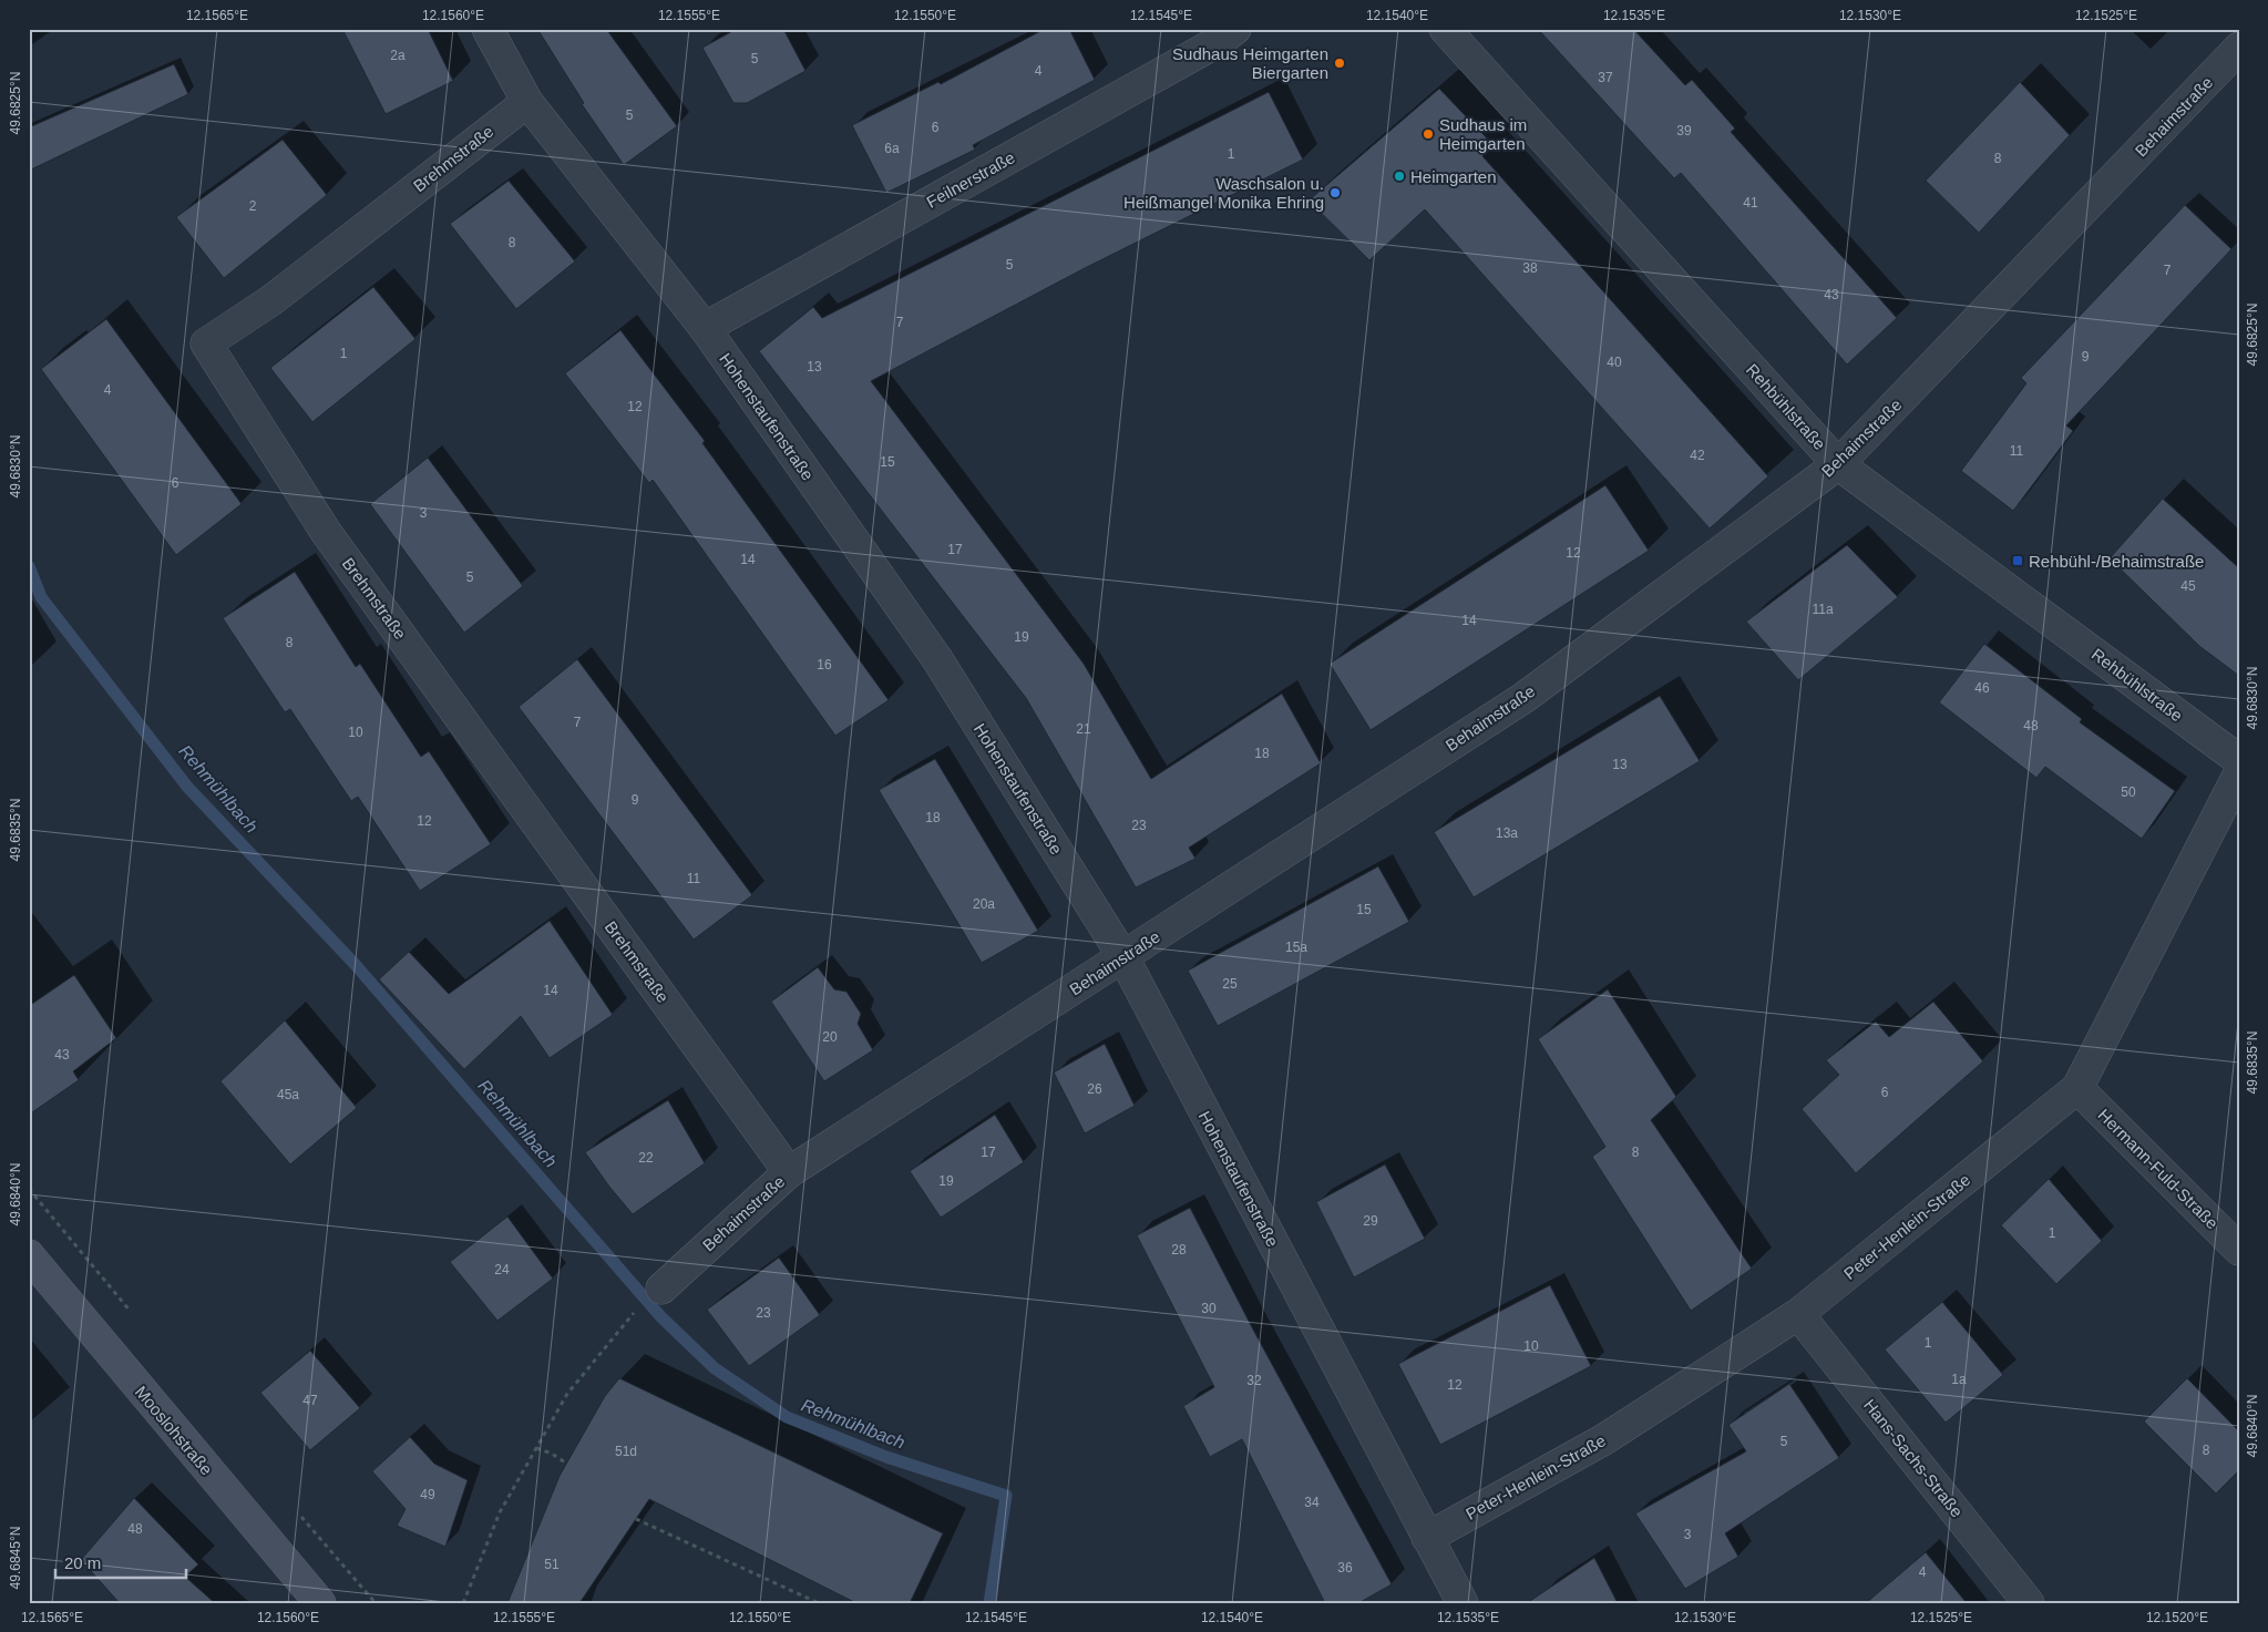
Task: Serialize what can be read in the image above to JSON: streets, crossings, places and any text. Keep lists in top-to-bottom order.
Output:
{
  "streets": {
    "street": [
      "Behaimstraße",
      "Brehmstraße",
      "Feilnerstraße",
      "Rehbühlstraße",
      "Hohenstaufenstraße",
      "Hermann-Fuld-Straße",
      "Peter-Henlein-Straße",
      "Mooslohstraße",
      "Hans-Sachs-Straße"
    ]
  },
  "crossings": [
    ["Behaimstraße", "Brehmstraße"],
    ["Behaimstraße", "Rehbühlstraße"],
    ["Behaimstraße", "Hohenstaufenstraße"],
    ["Brehmstraße", "Hohenstaufenstraße"],
    ["Feilnerstraße", "Hohenstaufenstraße"],
    ["Hohenstaufenstraße", "Peter-Henlein-Straße"],
    ["Hermann-Fuld-Straße", "Peter-Henlein-Straße"],
    ["Peter-Henlein-Straße", "Hans-Sachs-Straße"]
  ],
  "water": ["Rehmühlbach"],
  "places": {
    "other": [
      "Sudhaus Heimgarten Biergarten",
      "Sudhaus im Heimgarten",
      "Heimgarten",
      "Waschsalon u. Heißmangel Monika Ehring"
    ],
    "transit": ["Rehbühl-/Behaimstraße"]
  },
  "house_numbers": [
    "2a",
    "5",
    "4",
    "37",
    "5",
    "6",
    "39",
    "6a",
    "1",
    "8",
    "41",
    "2",
    "8",
    "5",
    "38",
    "7",
    "43",
    "7",
    "1",
    "9",
    "40",
    "13",
    "4",
    "12",
    "11",
    "42",
    "15",
    "6",
    "3",
    "17",
    "12",
    "14",
    "5",
    "45",
    "11a",
    "14",
    "19",
    "8",
    "16",
    "46",
    "7",
    "48",
    "21",
    "10",
    "18",
    "13",
    "50",
    "9",
    "18",
    "12",
    "23",
    "13a",
    "11",
    "20a",
    "15",
    "15a",
    "25",
    "14",
    "20",
    "43",
    "26",
    "6",
    "45a",
    "17",
    "8",
    "22",
    "19",
    "29",
    "1",
    "28",
    "24",
    "30",
    "23",
    "1",
    "10",
    "1a",
    "32",
    "12",
    "47",
    "5",
    "8",
    "51d",
    "49",
    "34",
    "48",
    "3",
    "51",
    "36",
    "4"
  ],
  "scale_bar": "20 m",
  "coordinates": [
    "12.1565°E",
    "12.1560°E",
    "12.1555°E",
    "12.1550°E",
    "12.1545°E",
    "12.1540°E",
    "12.1535°E",
    "12.1530°E",
    "12.1525°E",
    "49.6825°N",
    "49.6830°N",
    "49.6835°N",
    "49.6840°N",
    "49.6845°N",
    "12.1520°E"
  ]
}
